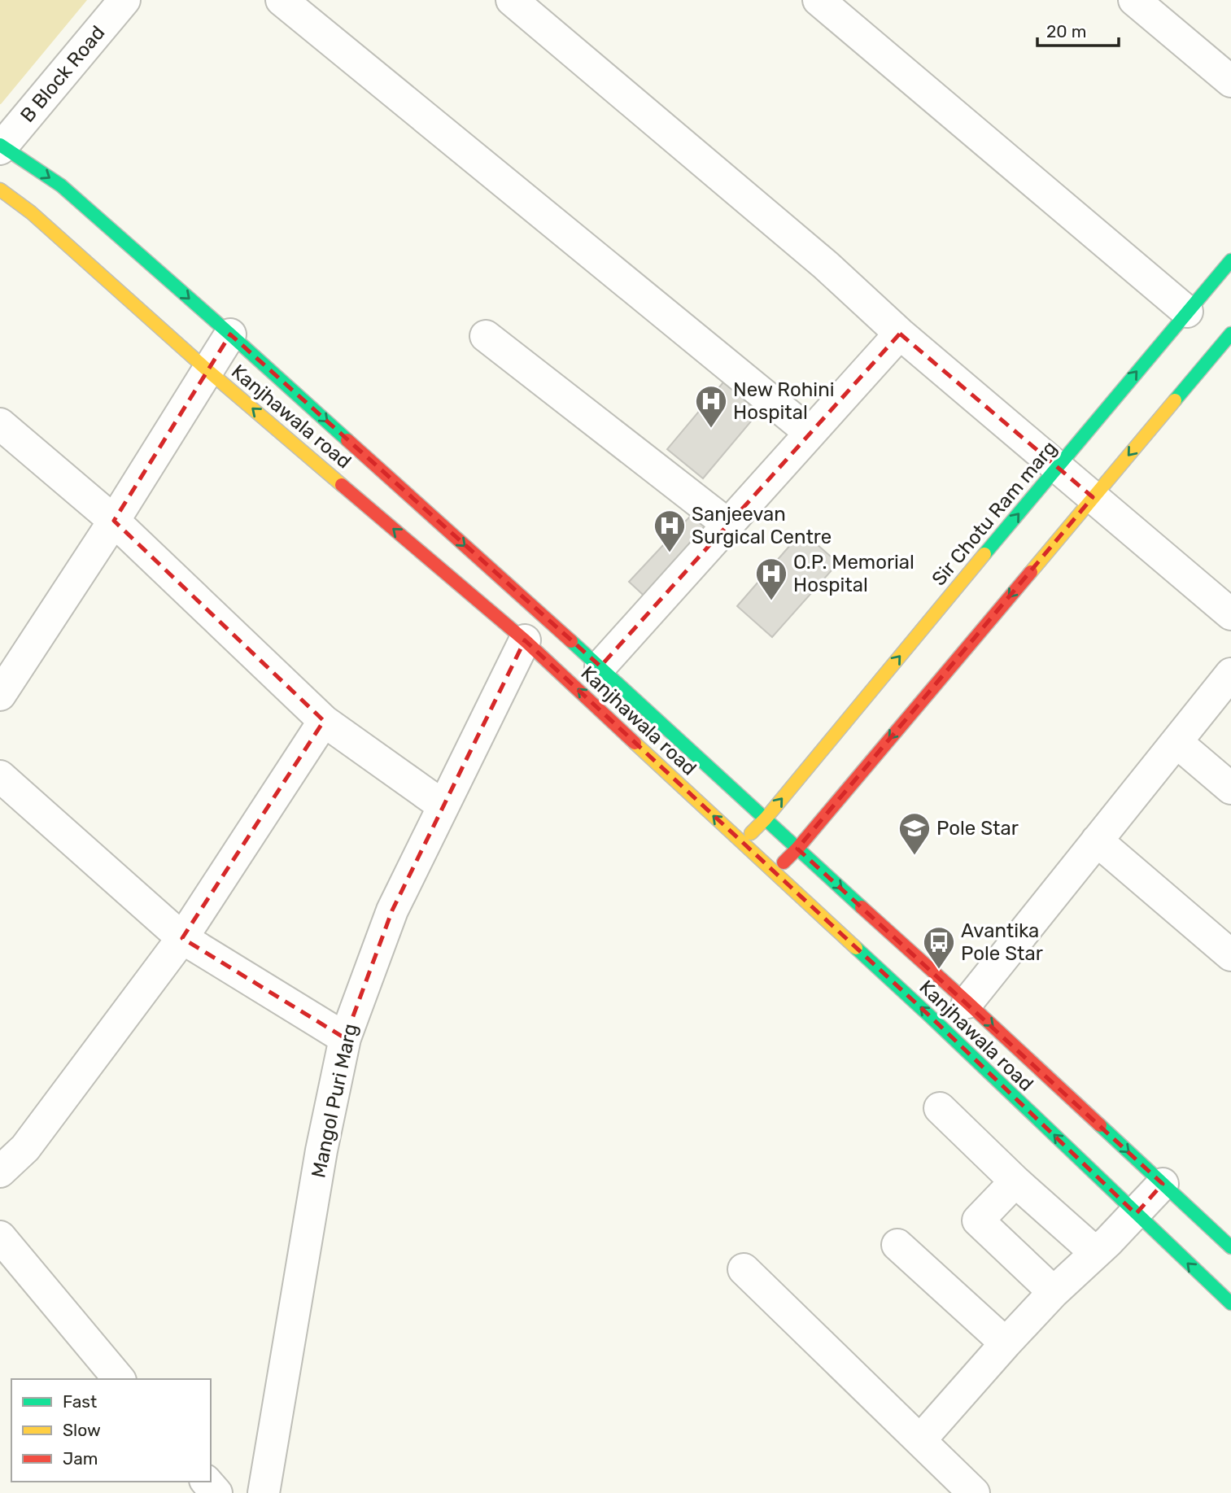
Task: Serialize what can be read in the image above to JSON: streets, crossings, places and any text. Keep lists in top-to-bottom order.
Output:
{
  "streets": {
    "main road": ["Kanjhawala road", "Sir Chotu Ram marg"],
    "street": ["B Block Road", "Mangol Puri Marg"]
  },
  "crossings": [
    ["B Block Road", "Kanjhawala road"],
    ["Kanjhawala road", "Sir Chotu Ram marg"],
    ["Kanjhawala road", "Mangol Puri Marg"]
  ],
  "places": {
    "hospital": ["New Rohini Hospital", "Sanjeevan Surgical Centre", "O.P. Memorial Hospital"],
    "school or university": ["Pole Star"],
    "bus stop": ["Avantika Pole Star"]
  },
  "legend": ["Fast", "Slow", "Jam"],
  "scale_bar": "20 m"
}
